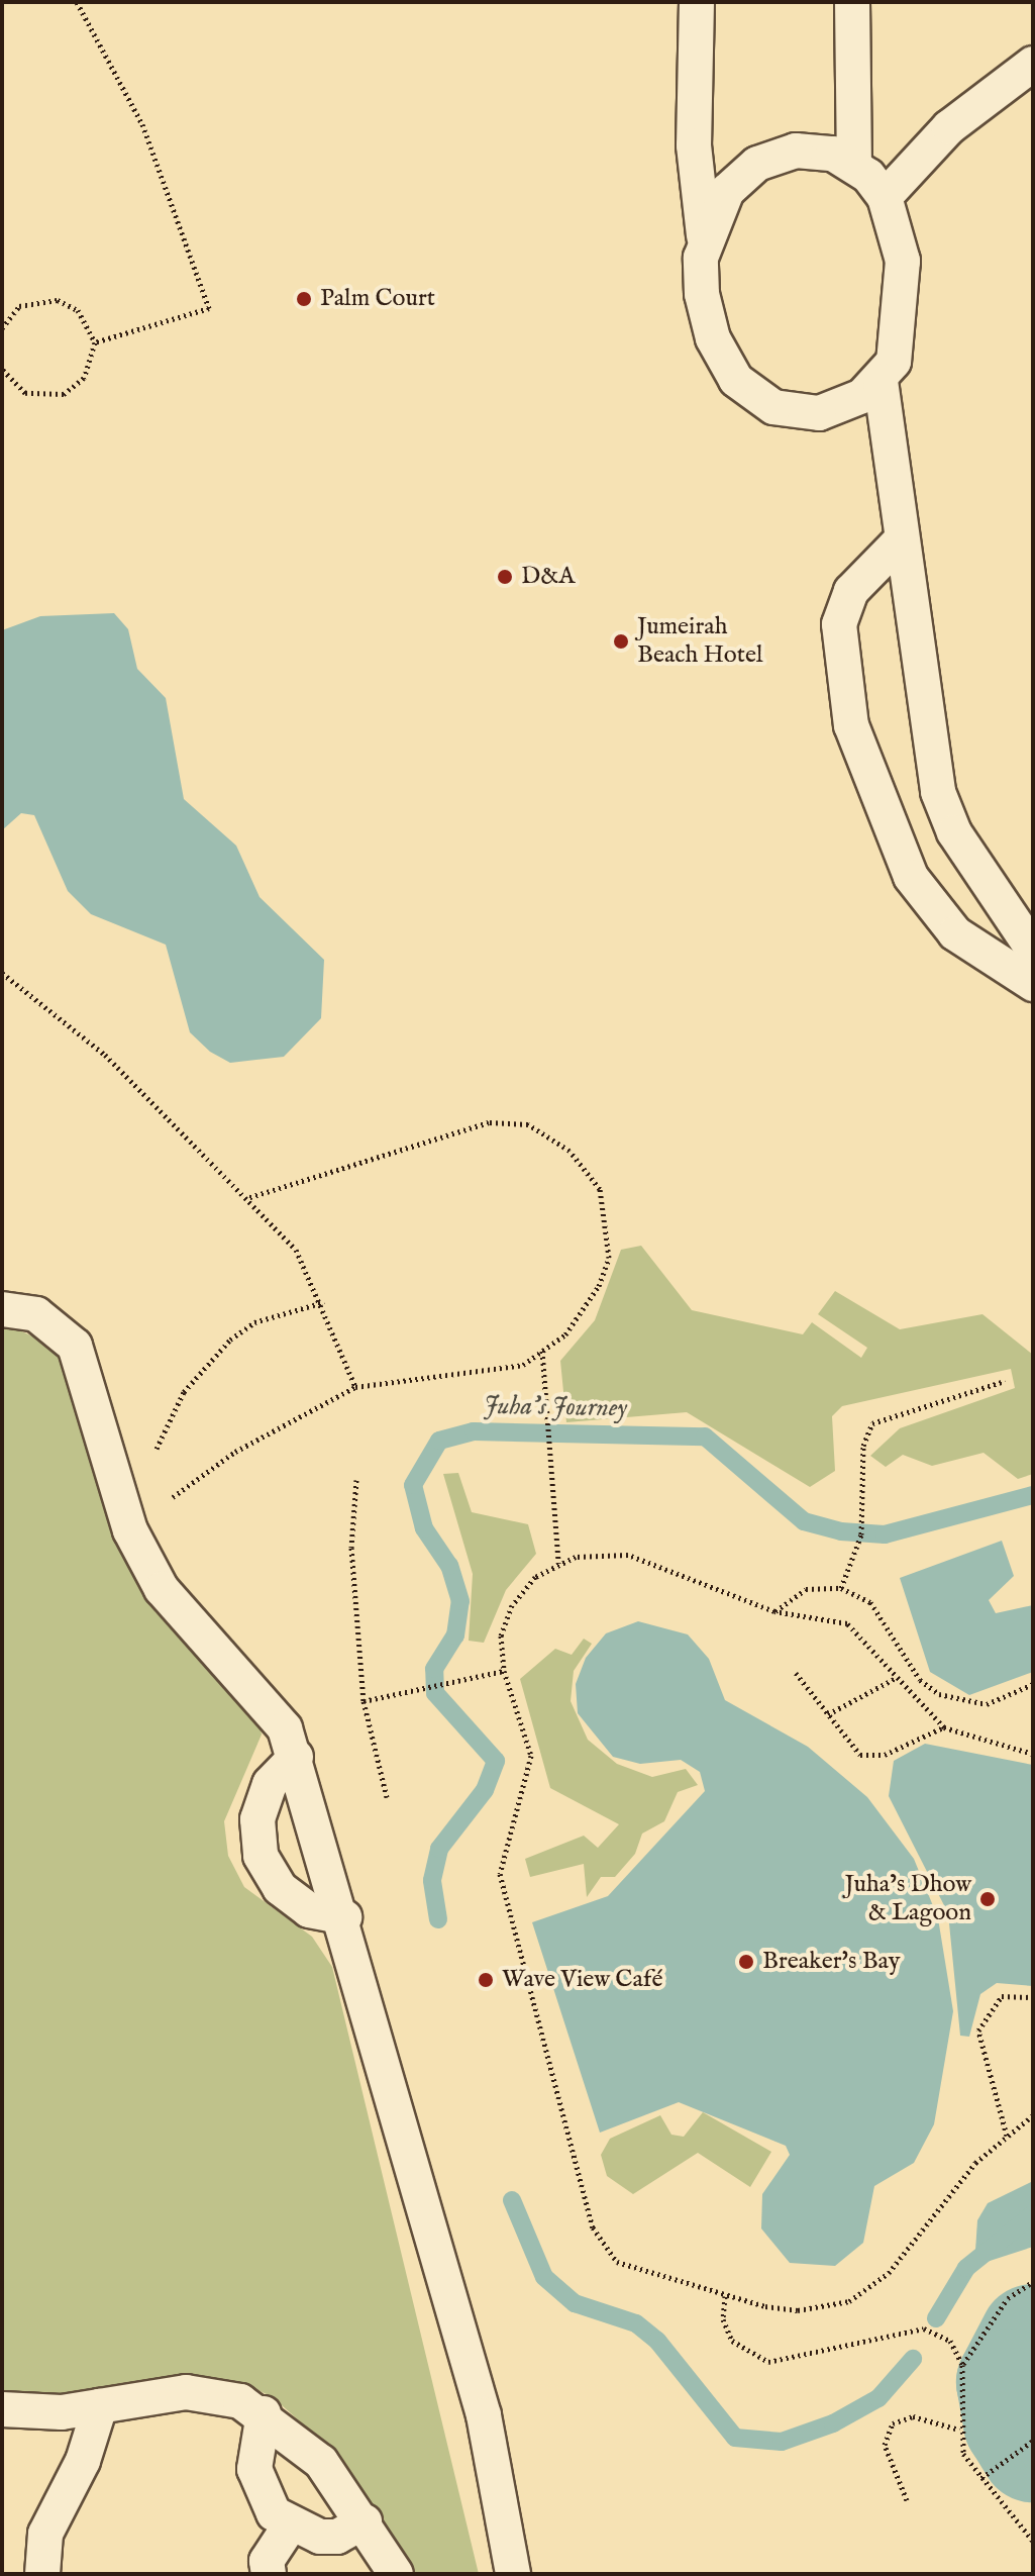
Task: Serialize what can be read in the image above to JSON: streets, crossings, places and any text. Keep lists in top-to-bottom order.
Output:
{
  "water": ["Juha's Journey"],
  "places": [
    "Palm Court",
    "D&A",
    "Jumeirah Beach Hotel",
    "Juha’s Dhow & Lagoon",
    "Breaker's Bay",
    "Wave View Café"
  ]
}
